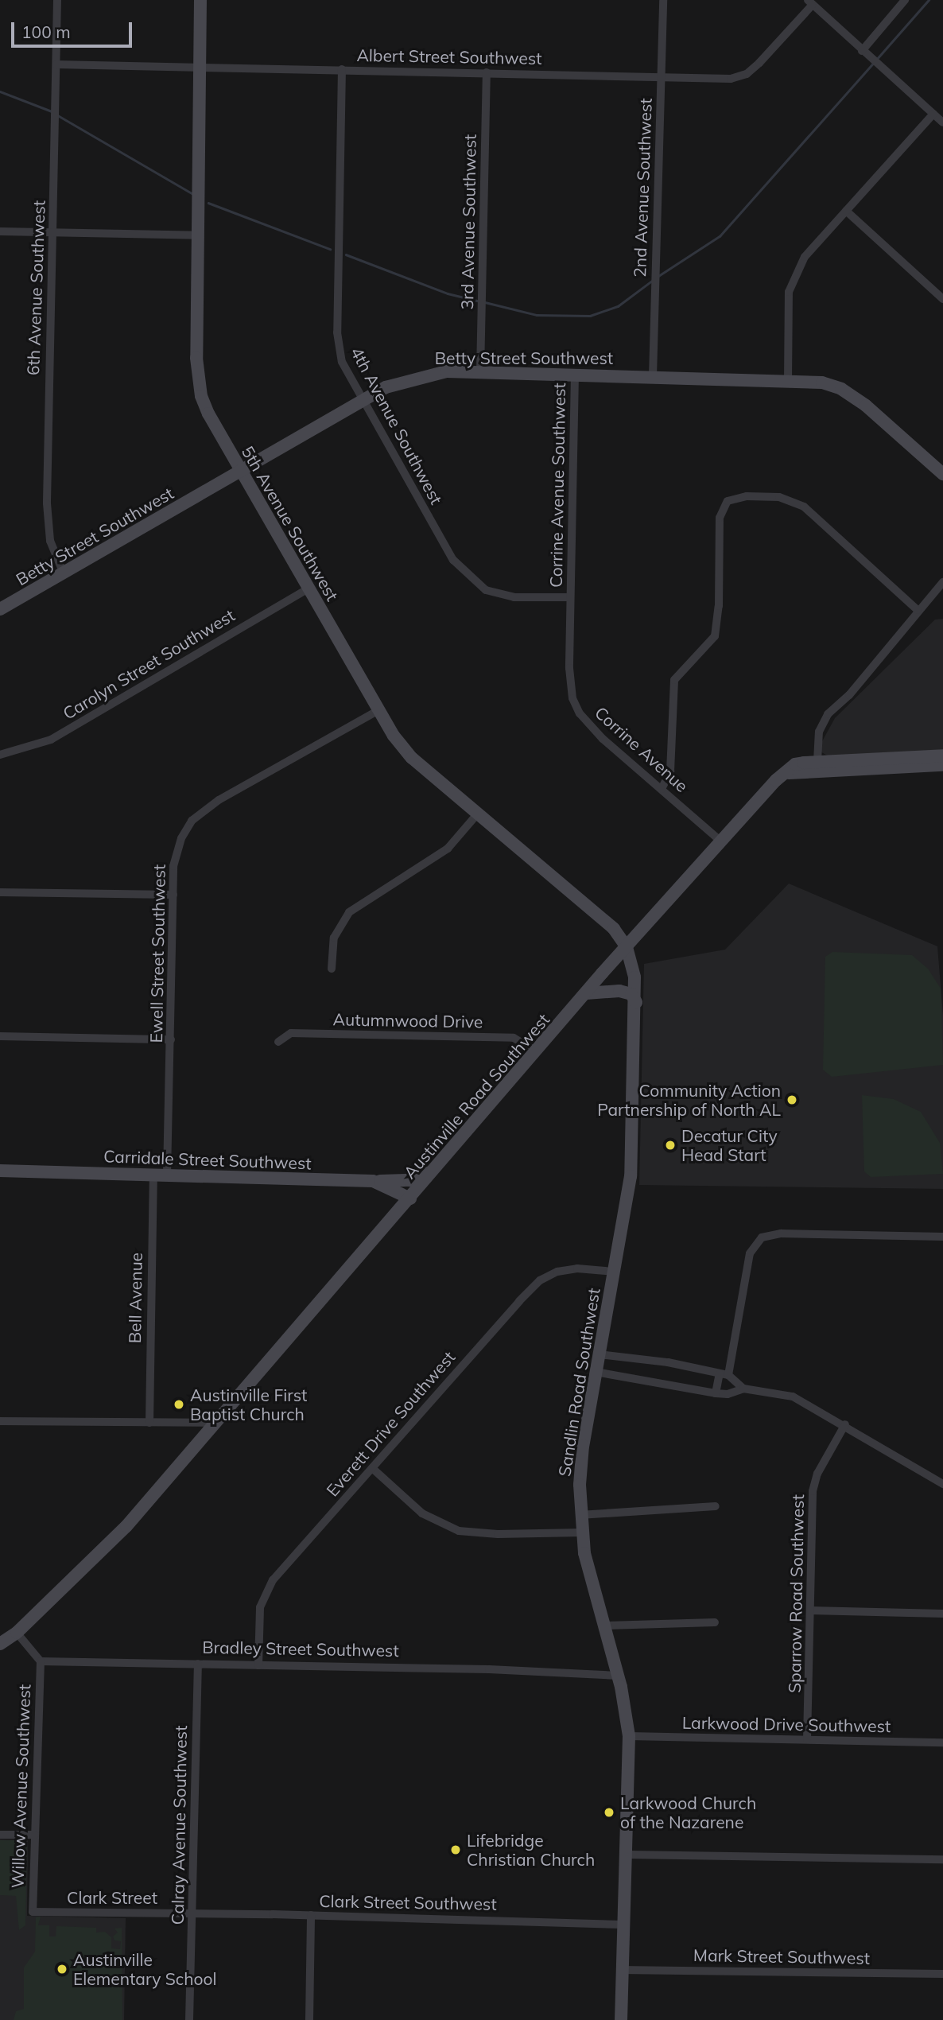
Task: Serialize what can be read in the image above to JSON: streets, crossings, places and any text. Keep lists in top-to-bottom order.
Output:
{
  "streets": {
    "street": [
      "Albert Street Southwest",
      "2nd Avenue Southwest",
      "3rd Avenue Southwest",
      "6th Avenue Southwest",
      "Betty Street Southwest",
      "4th Avenue Southwest",
      "Corrine Avenue Southwest",
      "5th Avenue Southwest",
      "Carolyn Street Southwest",
      "Corrine Avenue",
      "Ewell Street Southwest",
      "Autumnwood Drive",
      "Austinville Road Southwest",
      "Carridale Street Southwest",
      "Bell Avenue",
      "Sandlin Road Southwest",
      "Everett Drive Southwest",
      "Sparrow Road Southwest",
      "Bradley Street Southwest",
      "Larkwood Drive Southwest",
      "Willow Avenue Southwest",
      "Calray Avenue Southwest",
      "Clark Street",
      "Clark Street Southwest",
      "Mark Street Southwest"
    ]
  },
  "crossings": [
    ["Albert Street Southwest", "2nd Avenue Southwest"],
    ["Albert Street Southwest", "3rd Avenue Southwest"],
    ["Albert Street Southwest", "6th Avenue Southwest"],
    ["Albert Street Southwest", "4th Avenue Southwest"],
    ["Albert Street Southwest", "5th Avenue Southwest"],
    ["2nd Avenue Southwest", "Betty Street Southwest"],
    ["3rd Avenue Southwest", "Betty Street Southwest"],
    ["6th Avenue Southwest", "Betty Street Southwest"],
    ["Betty Street Southwest", "4th Avenue Southwest"],
    ["Betty Street Southwest", "Corrine Avenue Southwest"],
    ["Betty Street Southwest", "5th Avenue Southwest"],
    ["4th Avenue Southwest", "Corrine Avenue Southwest"],
    ["4th Avenue Southwest", "Corrine Avenue"],
    ["Corrine Avenue Southwest", "Corrine Avenue"],
    ["5th Avenue Southwest", "Carolyn Street Southwest"],
    ["5th Avenue Southwest", "Ewell Street Southwest"],
    ["5th Avenue Southwest", "Austinville Road Southwest"],
    ["5th Avenue Southwest", "Sandlin Road Southwest"],
    ["Corrine Avenue", "Austinville Road Southwest"],
    ["Ewell Street Southwest", "Carridale Street Southwest"],
    ["Autumnwood Drive", "Austinville Road Southwest"],
    ["Austinville Road Southwest", "Carridale Street Southwest"],
    ["Austinville Road Southwest", "Sandlin Road Southwest"],
    ["Carridale Street Southwest", "Bell Avenue"],
    ["Sandlin Road Southwest", "Everett Drive Southwest"],
    ["Sandlin Road Southwest", "Bradley Street Southwest"],
    ["Sandlin Road Southwest", "Larkwood Drive Southwest"],
    ["Sandlin Road Southwest", "Clark Street Southwest"],
    ["Sandlin Road Southwest", "Mark Street Southwest"],
    ["Everett Drive Southwest", "Bradley Street Southwest"],
    ["Sparrow Road Southwest", "Larkwood Drive Southwest"],
    ["Bradley Street Southwest", "Willow Avenue Southwest"],
    ["Bradley Street Southwest", "Calray Avenue Southwest"],
    ["Willow Avenue Southwest", "Clark Street"],
    ["Calray Avenue Southwest", "Clark Street"],
    ["Calray Avenue Southwest", "Clark Street Southwest"],
    ["Clark Street", "Clark Street Southwest"]
  ],
  "places": [
    "Community Action Partnership of North AL",
    "Decatur City Head Start",
    "Austinville First Baptist Church",
    "Larkwood Church of the Nazarene",
    "Lifebridge Christian Church",
    "Austinville Elementary School"
  ],
  "scale_bar": "100 m"
}
